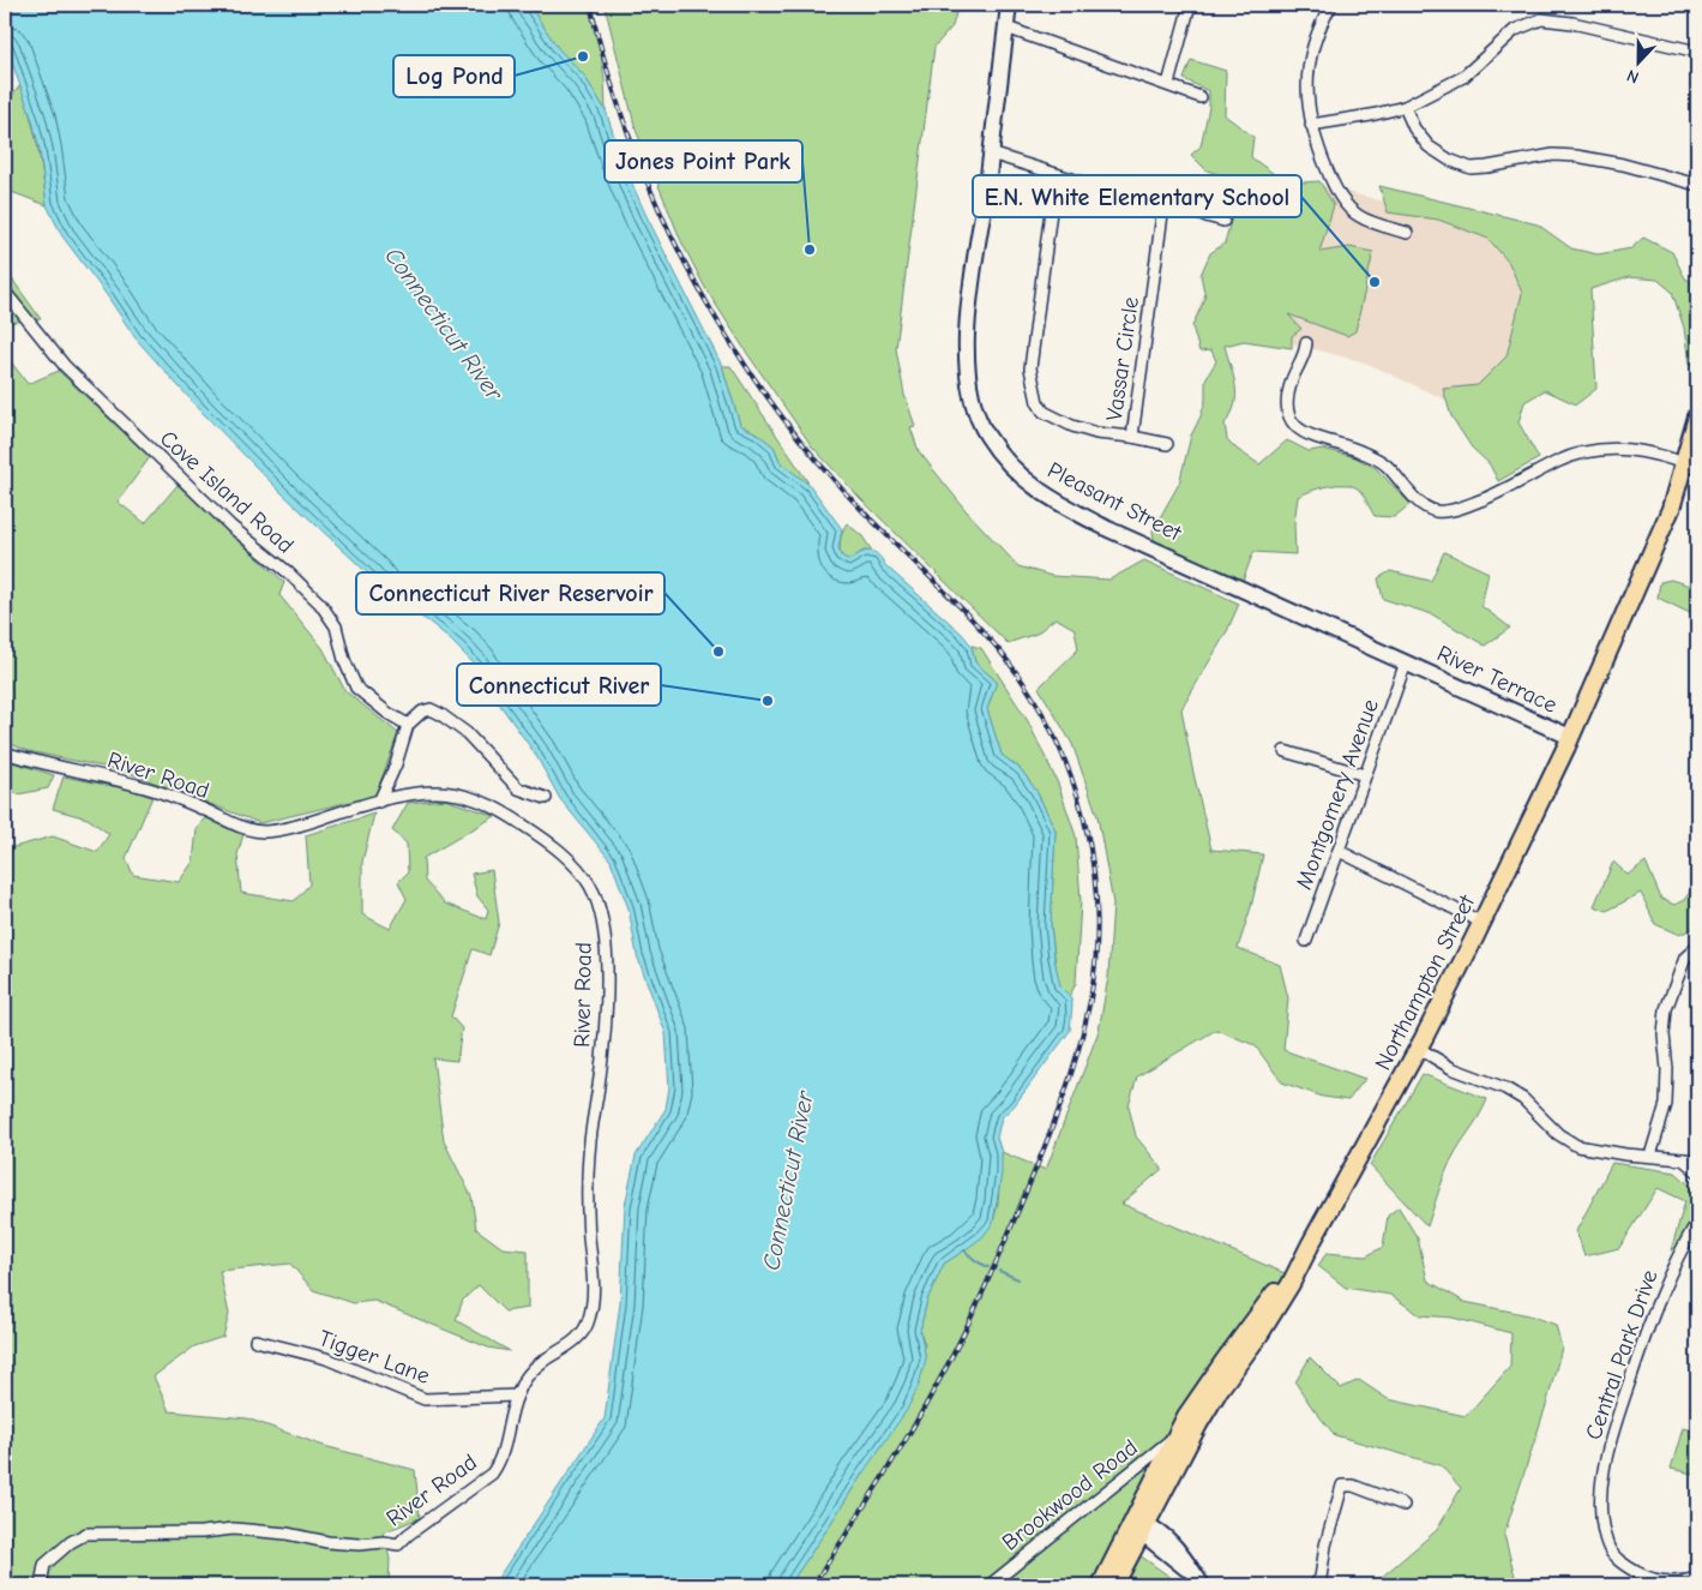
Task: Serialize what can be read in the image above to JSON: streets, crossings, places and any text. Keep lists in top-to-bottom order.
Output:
{
  "streets": {
    "main road": ["Northampton Street"],
    "street": [
      "Vassar Circle",
      "Cove Island Road",
      "Pleasant Street",
      "River Terrace",
      "River Road",
      "Montgomery Avenue",
      "Central Park Drive",
      "Tigger Lane",
      "Brookwood Road"
    ]
  },
  "crossings": [
    ["Pleasant Street", "River Terrace"],
    ["Pleasant Street", "Montgomery Avenue"],
    ["River Terrace", "Montgomery Avenue"],
    ["River Terrace", "Northampton Street"],
    ["River Road", "Tigger Lane"]
  ],
  "water": ["Connecticut River"],
  "places": [
    "Log Pond",
    "Jones Point Park",
    "E.N. White Elementary School",
    "Connecticut River Reservoir",
    "Connecticut River"
  ],
  "north": "bottom"
}
